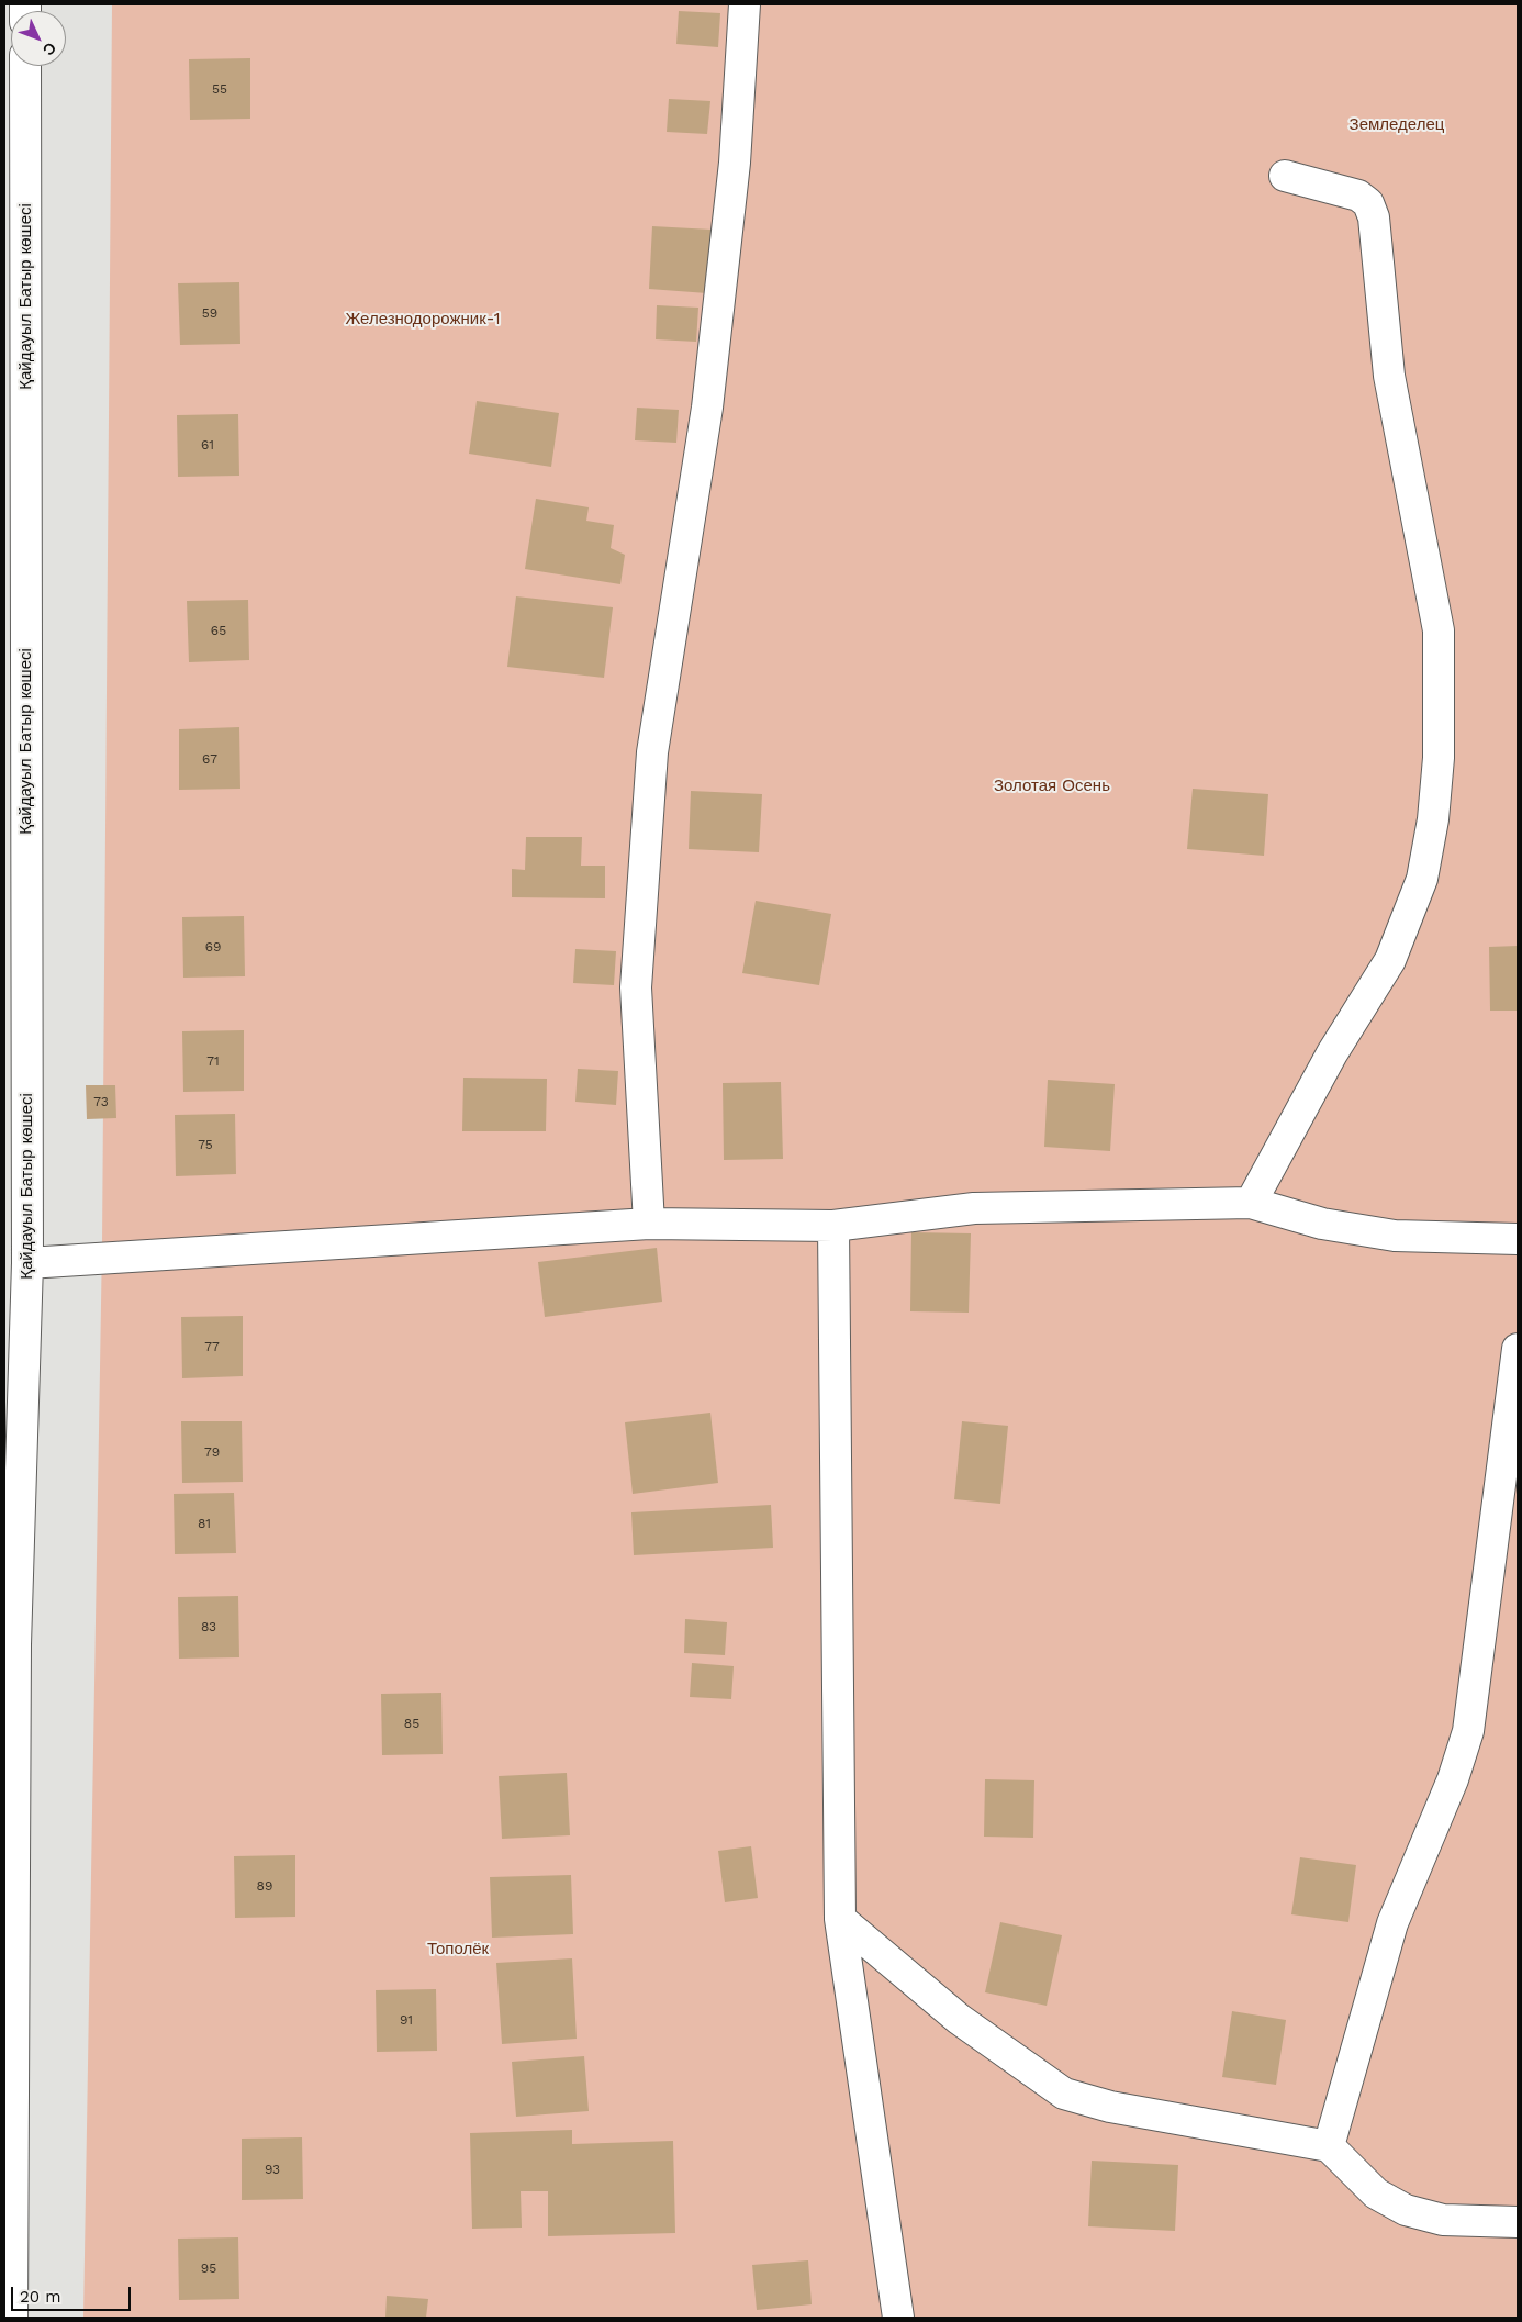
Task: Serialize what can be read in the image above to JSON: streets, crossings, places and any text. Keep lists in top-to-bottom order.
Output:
{
  "streets": {
    "street": ["Қайдауыл Батыр көшесі"]
  },
  "parks": [
    "Земледелец",
    "Железнодорожник-1",
    "Золотая Осень",
    "Тополёк"
  ],
  "house_numbers": [
    "55",
    "59",
    "61",
    "65",
    "67",
    "69",
    "71",
    "73",
    "75",
    "77",
    "79",
    "81",
    "83",
    "85",
    "89",
    "91",
    "93",
    "95"
  ],
  "scale_bar": "20 m",
  "north": "bottom right"
}
